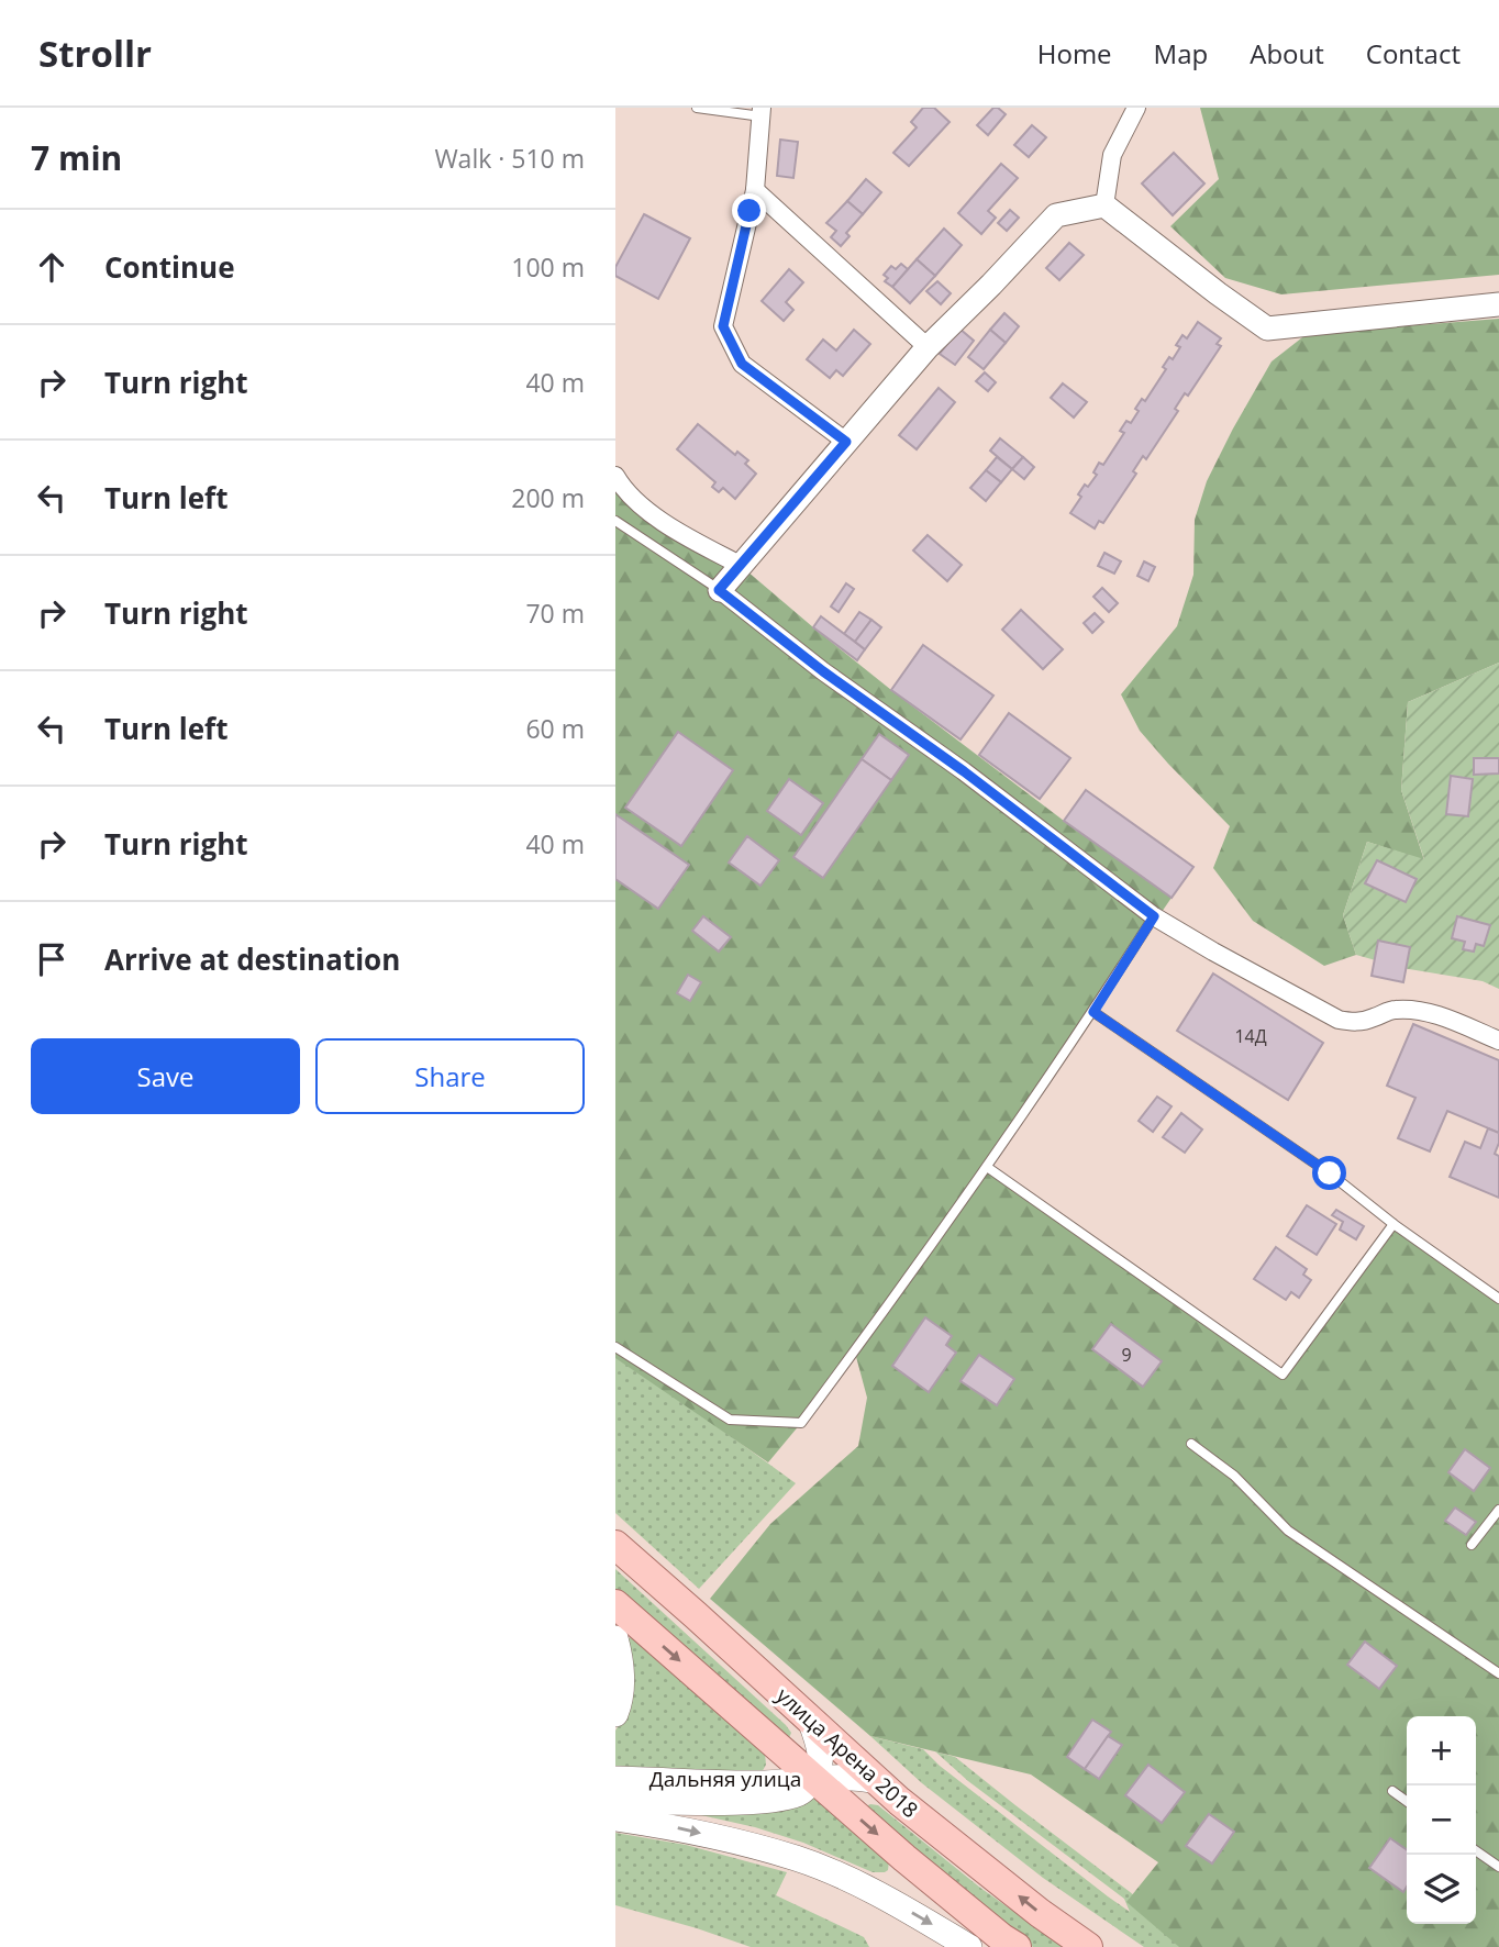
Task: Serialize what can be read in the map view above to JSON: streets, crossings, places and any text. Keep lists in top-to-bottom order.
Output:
{
  "streets": {
    "main road": ["улица Арена 2018", "Дальняя улица"]
  },
  "crossings": [
    ["улица Арена 2018", "Дальняя улица"]
  ],
  "house_numbers": ["14Д", "9"],
  "page": {
    "header": "Strollr",
    "nav": [
      "Home",
      "Map",
      "About",
      "Contact"
    ],
    "heading": ["7 min", "Walk · 510 m"],
    "list": [
      ["Continue", "100 m"],
      ["Turn right", "40 m"],
      ["Turn left", "200 m"],
      ["Turn right", "70 m"],
      ["Turn left", "60 m"],
      ["Turn right", "40 m"],
      "Arrive at destination"
    ],
    "buttons": ["Save", "Share"],
    "map_buttons": ["+", "−"]
  }
}
